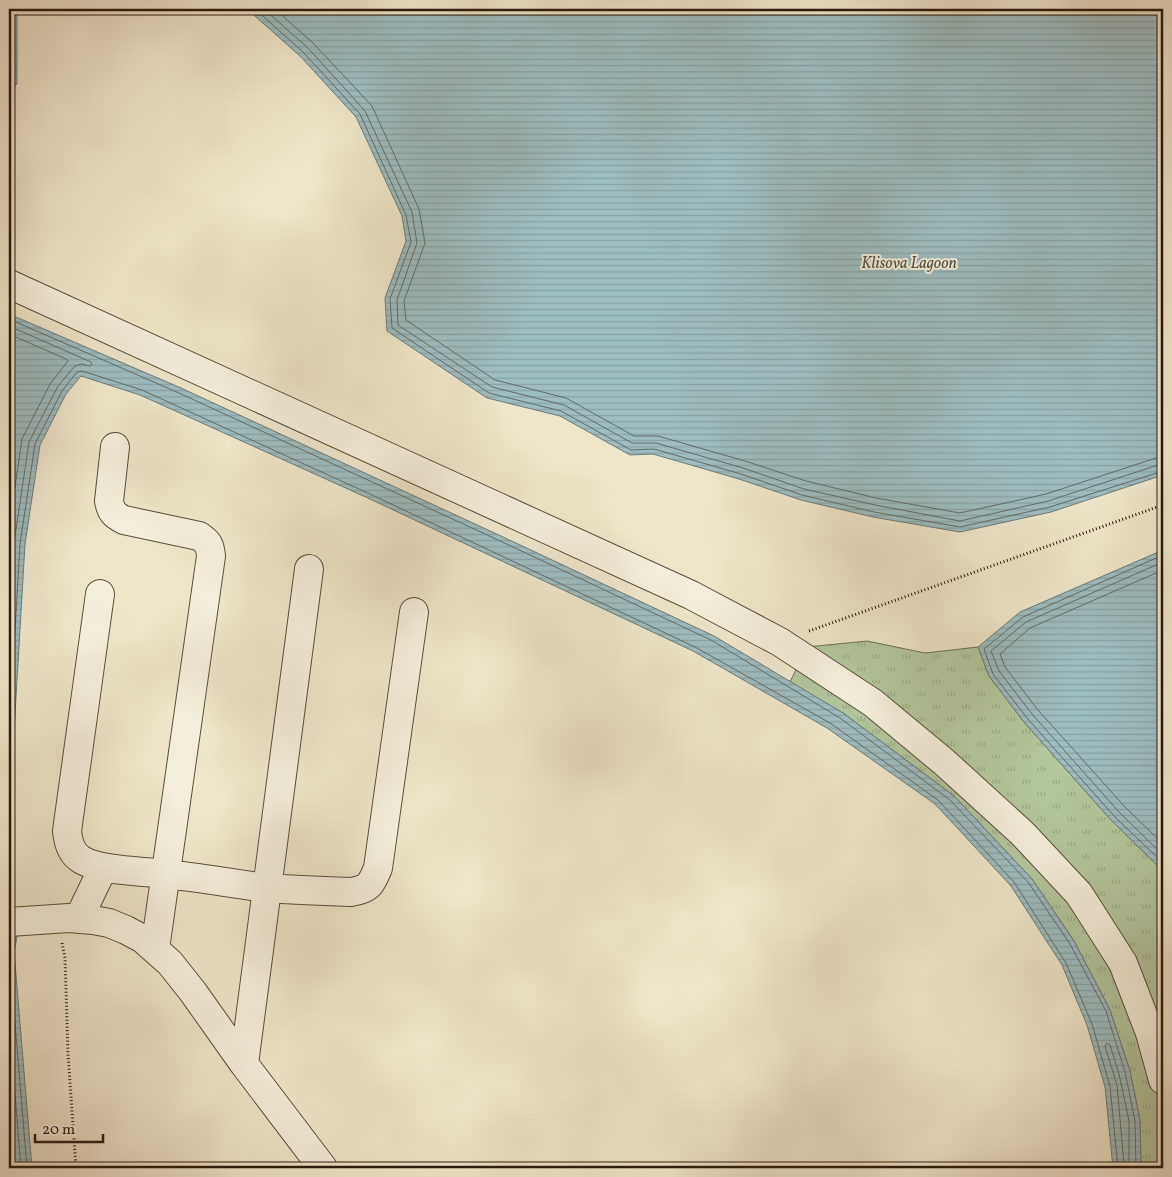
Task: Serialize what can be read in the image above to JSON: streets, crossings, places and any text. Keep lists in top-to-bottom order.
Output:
{
  "water": ["Klisova Lagoon"],
  "scale_bar": "20 m"
}
